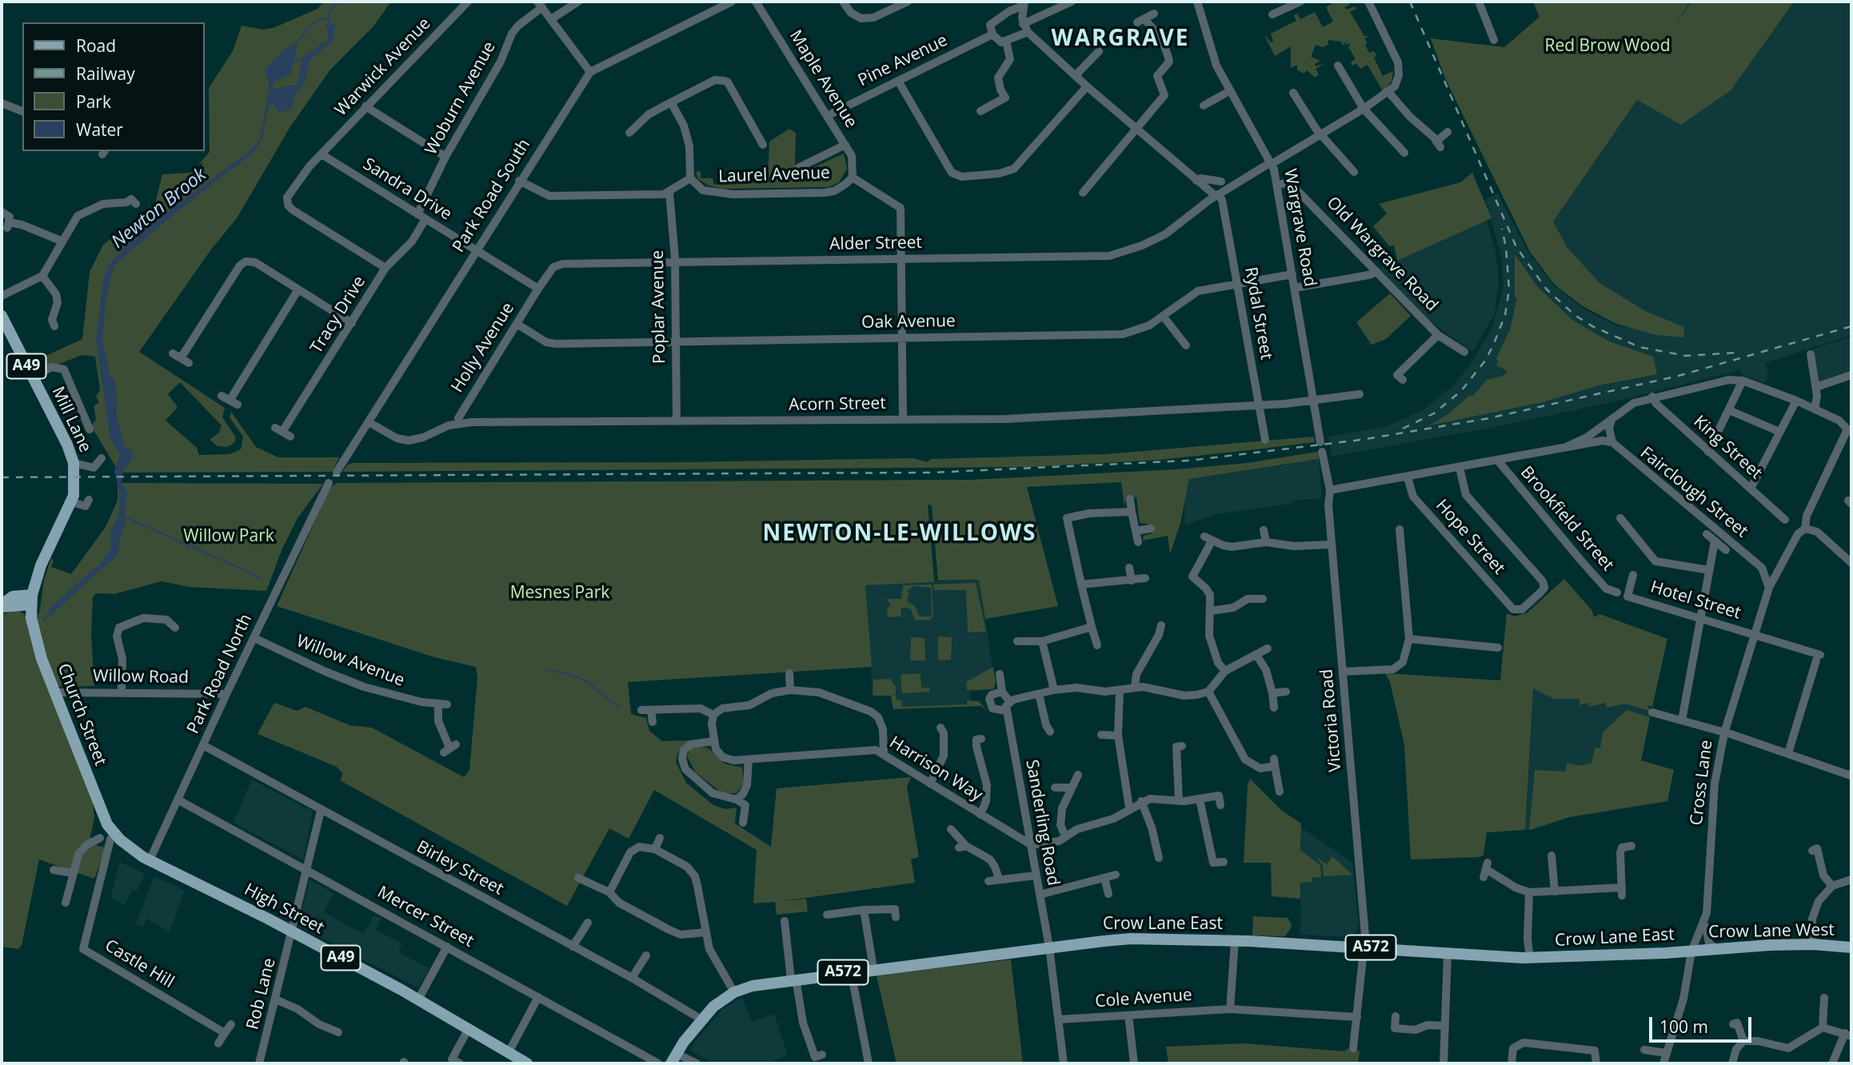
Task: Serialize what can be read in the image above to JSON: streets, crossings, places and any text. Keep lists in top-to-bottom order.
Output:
{
  "streets": {
    "main road": [
      "A49",
      "Mill Lane",
      "Church Street",
      "High Street",
      "Crow Lane East",
      "Crow Lane West",
      "A572"
    ],
    "street": [
      "Pine Avenue",
      "Warwick Avenue",
      "Maple Avenue",
      "Woburn Avenue",
      "Laurel Avenue",
      "Sandra Drive",
      "Park Road South",
      "Wargrave Road",
      "Alder Street",
      "Old Wargrave Road",
      "Poplar Avenue",
      "Rydal Street",
      "Tracy Drive",
      "Oak Avenue",
      "Holly Avenue",
      "Acorn Street",
      "King Street",
      "Fairclough Street",
      "Brookfield Street",
      "Hope Street",
      "Hotel Street",
      "Willow Avenue",
      "Park Road North",
      "Willow Road",
      "Victoria Road",
      "Harrison Way",
      "Cross Lane",
      "Sanderling Road",
      "Birley Street",
      "Mercer Street",
      "Castle Hill",
      "Rob Lane",
      "Cole Avenue"
    ]
  },
  "crossings": [
    ["Pine Avenue", "Maple Avenue"],
    ["Warwick Avenue", "Sandra Drive"],
    ["Warwick Avenue", "Tracy Drive"],
    ["Maple Avenue", "Laurel Avenue"],
    ["Woburn Avenue", "Sandra Drive"],
    ["Woburn Avenue", "Tracy Drive"],
    ["Sandra Drive", "Park Road South"],
    ["Sandra Drive", "Tracy Drive"],
    ["Park Road South", "Acorn Street"],
    ["Wargrave Road", "Alder Street"],
    ["Wargrave Road", "Old Wargrave Road"],
    ["Wargrave Road", "Oak Avenue"],
    ["Wargrave Road", "Acorn Street"],
    ["Wargrave Road", "Victoria Road"],
    ["Alder Street", "Poplar Avenue"],
    ["Alder Street", "Rydal Street"],
    ["Alder Street", "Holly Avenue"],
    ["Poplar Avenue", "Oak Avenue"],
    ["Poplar Avenue", "Acorn Street"],
    ["Rydal Street", "Oak Avenue"],
    ["Rydal Street", "Acorn Street"],
    ["Oak Avenue", "Holly Avenue"],
    ["Holly Avenue", "Acorn Street"],
    ["Mill Lane", "Church Street"],
    ["Brookfield Street", "Hotel Street"],
    ["Hotel Street", "Cross Lane"],
    ["Willow Avenue", "Park Road North"],
    ["Park Road North", "Willow Road"],
    ["Park Road North", "Birley Street"],
    ["Park Road North", "High Street"],
    ["Park Road North", "Mercer Street"],
    ["Willow Road", "Church Street"],
    ["Church Street", "High Street"],
    ["Church Street", "Castle Hill"],
    ["Victoria Road", "Crow Lane East"],
    ["Victoria Road", "Cole Avenue"],
    ["Harrison Way", "Sanderling Road"],
    ["Cross Lane", "Crow Lane East"],
    ["Cross Lane", "Crow Lane West"],
    ["Sanderling Road", "Crow Lane East"],
    ["Sanderling Road", "Cole Avenue"],
    ["Birley Street", "Crow Lane East"],
    ["Birley Street", "Rob Lane"],
    ["High Street", "Castle Hill"],
    ["High Street", "Rob Lane"],
    ["Mercer Street", "Rob Lane"],
    ["Crow Lane East", "Crow Lane West"]
  ],
  "districts": ["WARGRAVE", "NEWTON-LE-WILLOWS"],
  "water": ["Newton Brook"],
  "parks": ["Red Brow Wood", "Willow Park", "Mesnes Park"],
  "legend": [
    "Road",
    "Railway",
    "Park",
    "Water"
  ],
  "scale_bar": "100 m"
}
